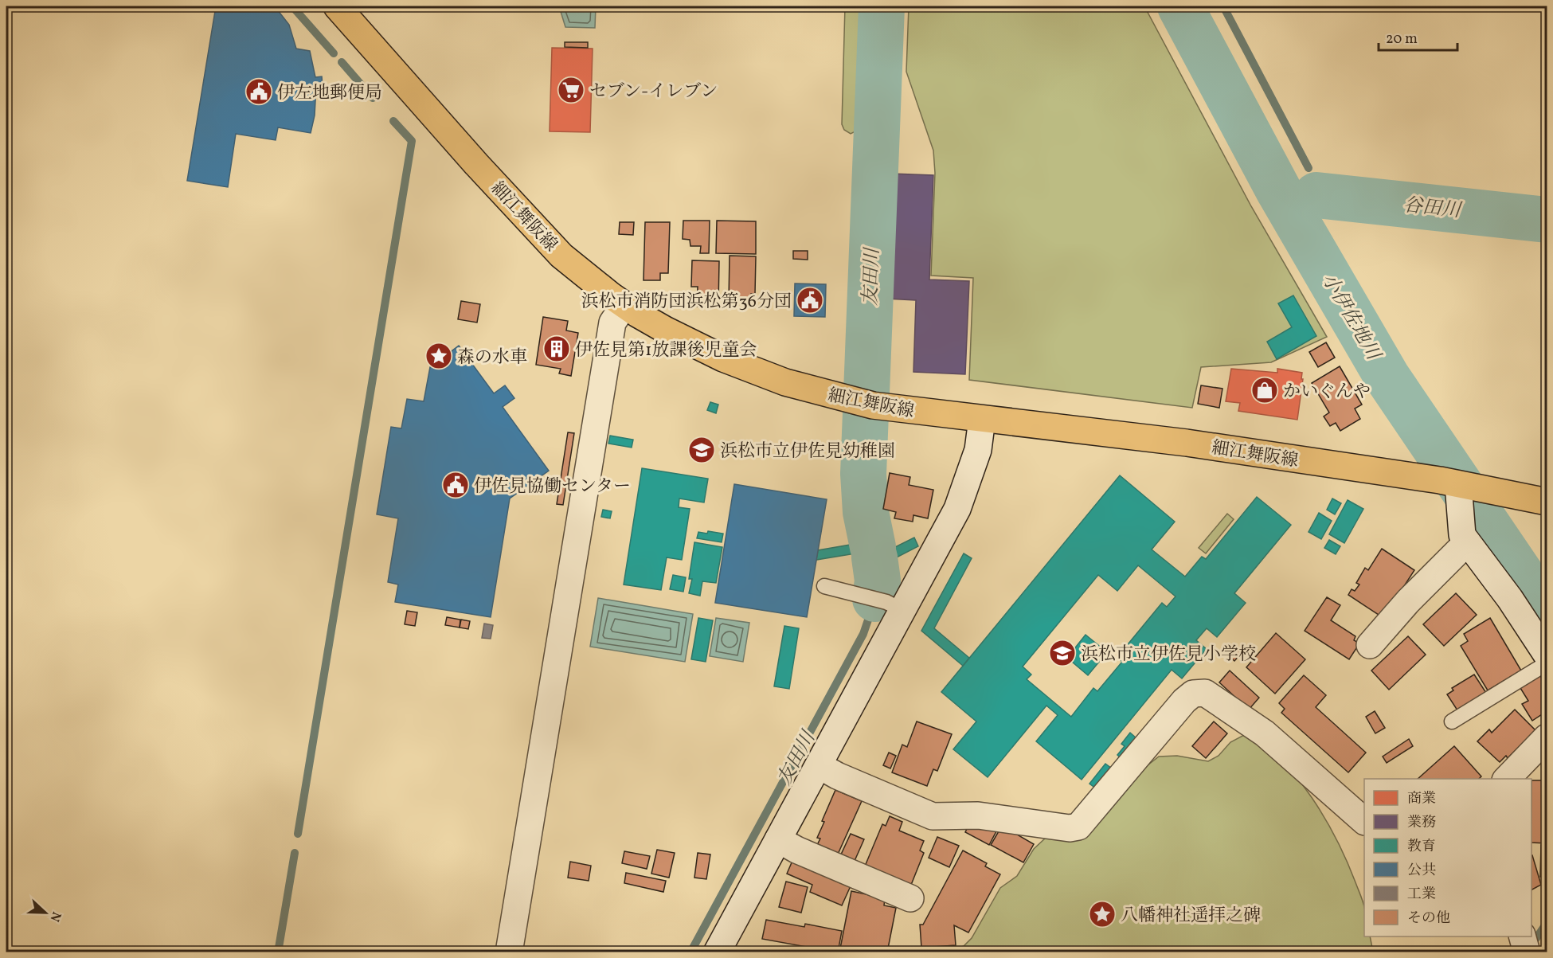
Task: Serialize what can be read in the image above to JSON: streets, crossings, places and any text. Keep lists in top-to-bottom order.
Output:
{
  "streets": {
    "main road": ["細江舞阪線"]
  },
  "water": ["谷田川", "友田川", "小伊佐地川"],
  "places": {
    "supermarket": ["セブン-イレブン"],
    "public building": ["伊左地郵便局", "浜松市消防団浜松第36分団", "伊佐見協働センター"],
    "building": ["伊佐見第1放課後児童会"],
    "place": ["森の水車", "八幡神社遥拝之碑"],
    "shop": ["かいぐんや"],
    "school or university": ["浜松市立伊佐見幼稚園", "浜松市立伊佐見小学校"]
  },
  "legend": [
    "商業",
    "業務",
    "教育",
    "公共",
    "工業",
    "その他"
  ],
  "scale_bar": "20 m",
  "north": "right"
}
